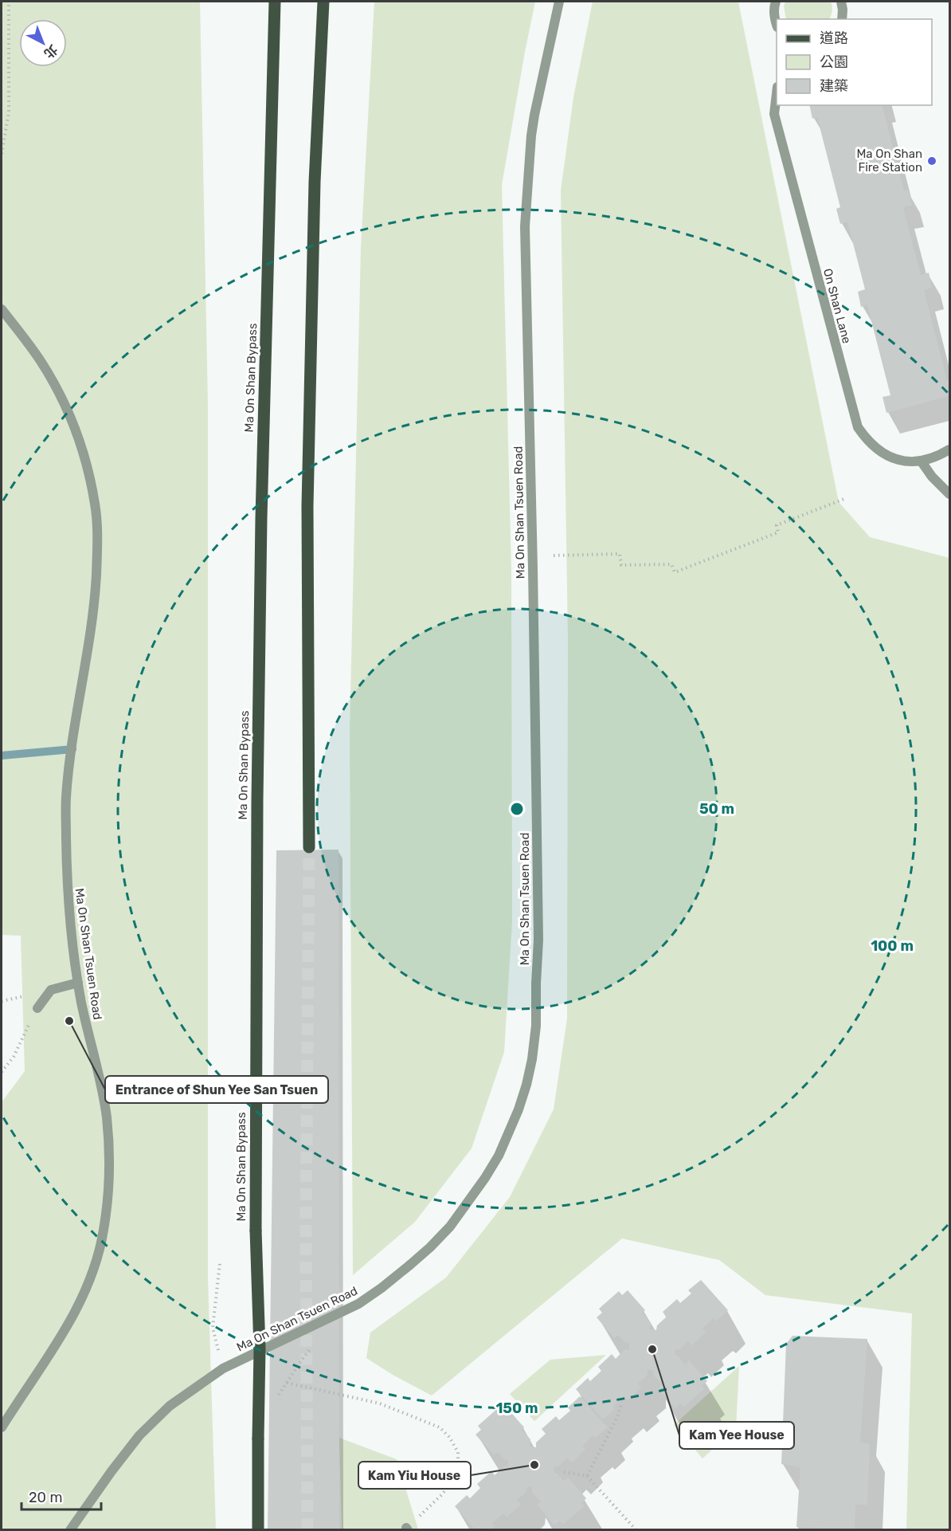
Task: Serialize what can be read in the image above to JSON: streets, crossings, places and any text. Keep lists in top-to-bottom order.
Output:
{
  "streets": {
    "main road": ["Ma On Shan Bypass"],
    "street": ["On Shan Lane", "Ma On Shan Tsuen Road"]
  },
  "places": [
    "Ma On Shan Fire Station",
    "Entrance of Shun Yee San Tsuen",
    "Kam Yee House",
    "Kam Yiu House"
  ],
  "legend": ["道路", "公園", "建築"],
  "scale_bar": "20 m",
  "north": "bottom right",
  "rings": ["50 m", "100 m", "150 m"]
}
